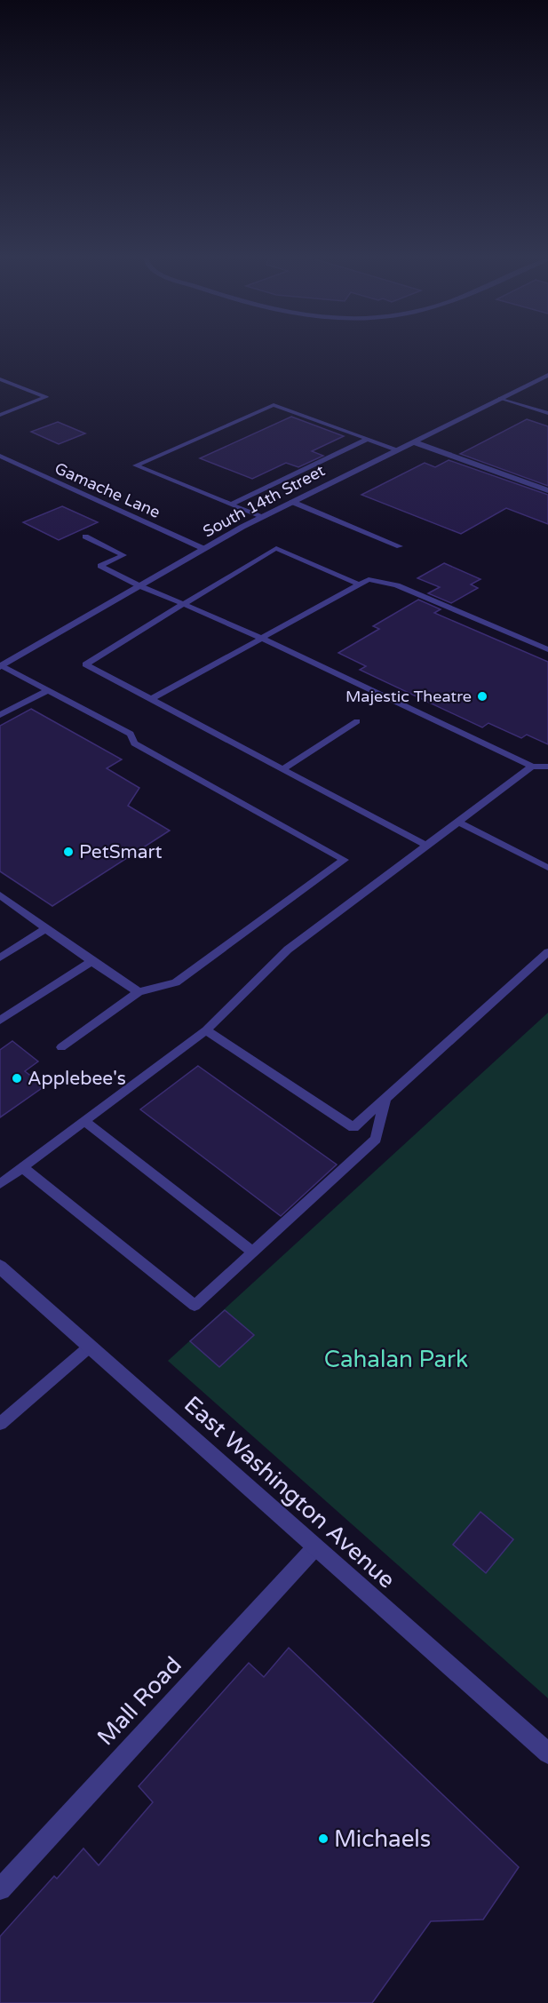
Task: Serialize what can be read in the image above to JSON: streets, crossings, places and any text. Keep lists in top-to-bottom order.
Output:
{
  "streets": {
    "street": ["South 14th Street", "East Washington Avenue", "Mall Road"],
    "lane": ["Gamache Lane"]
  },
  "crossings": [
    ["Gamache Lane", "South 14th Street"],
    ["East Washington Avenue", "Mall Road"]
  ],
  "parks": ["Cahalan Park"],
  "places": [
    "Majestic Theatre",
    "PetSmart",
    "Applebee's",
    "Michaels"
  ]
}
